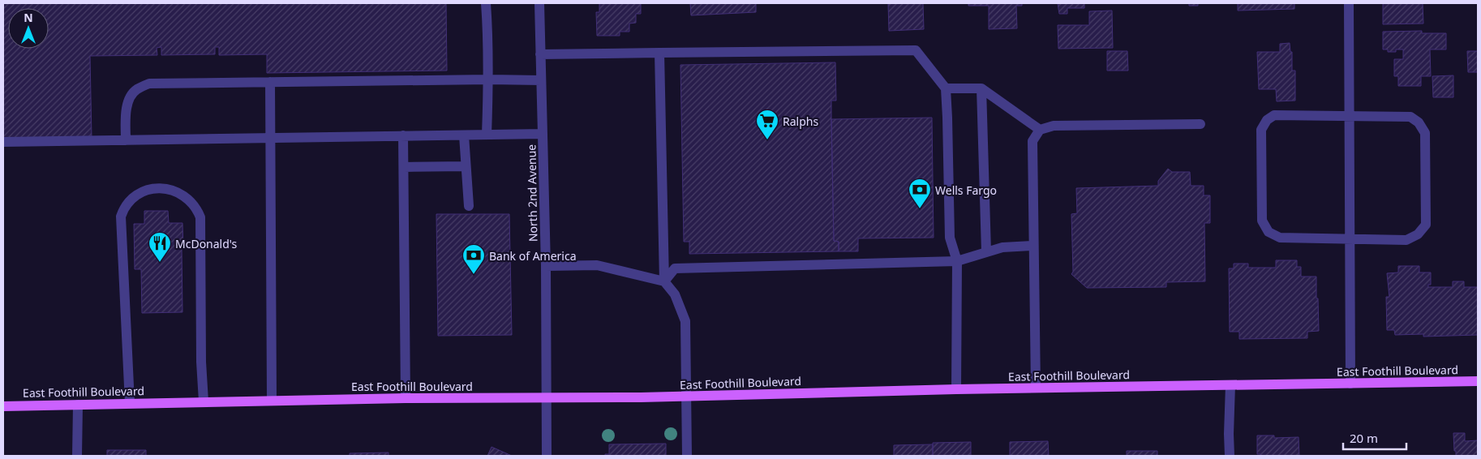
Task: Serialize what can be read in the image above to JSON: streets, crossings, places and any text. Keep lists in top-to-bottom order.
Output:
{
  "streets": {
    "main road": ["East Foothill Boulevard"],
    "street": ["North 2nd Avenue"]
  },
  "crossings": [
    ["North 2nd Avenue", "East Foothill Boulevard"]
  ],
  "places": {
    "supermarket": ["Ralphs"],
    "bank": ["Wells Fargo", "Bank of America"],
    "restaurant": ["McDonald's"]
  },
  "scale_bar": "20 m",
  "north": "top"
}
